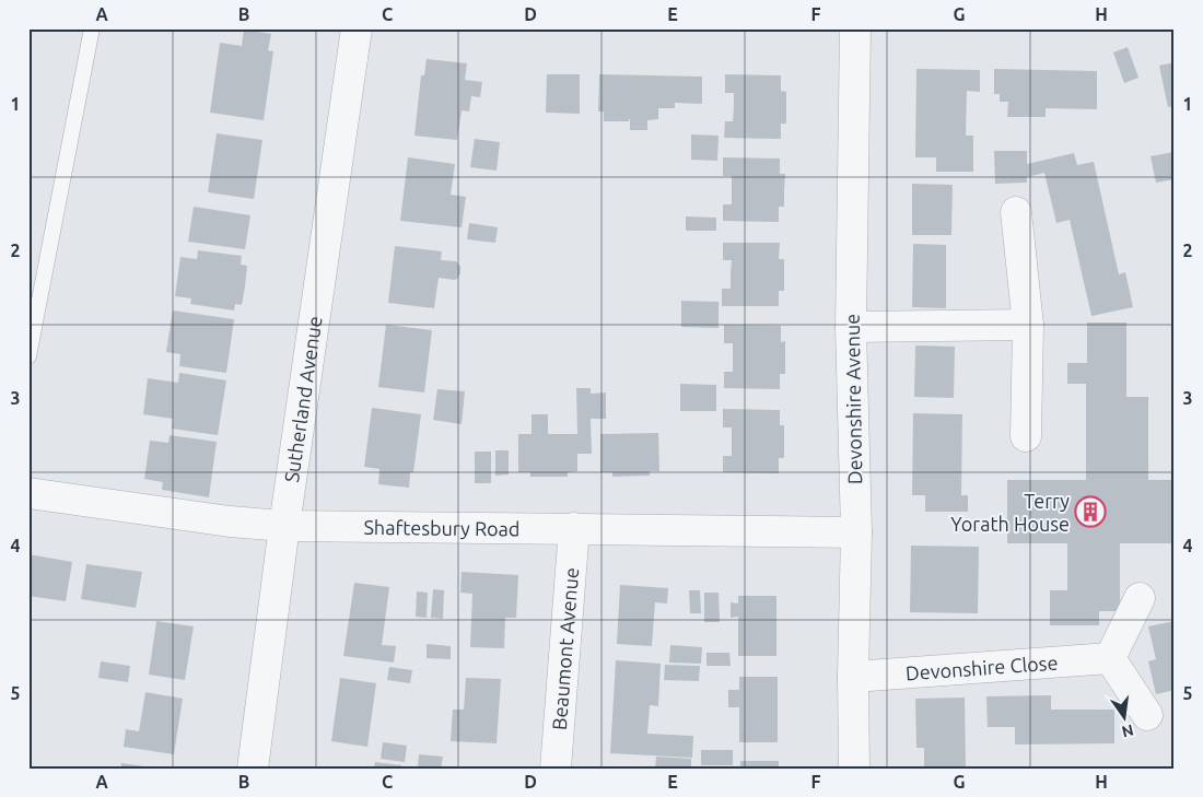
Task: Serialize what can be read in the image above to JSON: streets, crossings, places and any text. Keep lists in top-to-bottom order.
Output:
{
  "streets": {
    "street": [
      "Sutherland Avenue",
      "Devonshire Avenue",
      "Shaftesbury Road",
      "Beaumont Avenue",
      "Devonshire Close"
    ]
  },
  "crossings": [
    ["Sutherland Avenue", "Shaftesbury Road"],
    ["Devonshire Avenue", "Shaftesbury Road"],
    ["Devonshire Avenue", "Devonshire Close"],
    ["Shaftesbury Road", "Beaumont Avenue"]
  ],
  "places": {
    "building": ["Terry Yorath House"]
  },
  "north": "bottom",
  "grid": {
    "columns": [
      "A",
      "B",
      "C",
      "D",
      "E",
      "F",
      "G",
      "H"
    ],
    "rows": [
      "1",
      "2",
      "3",
      "4",
      "5"
    ]
  }
}
